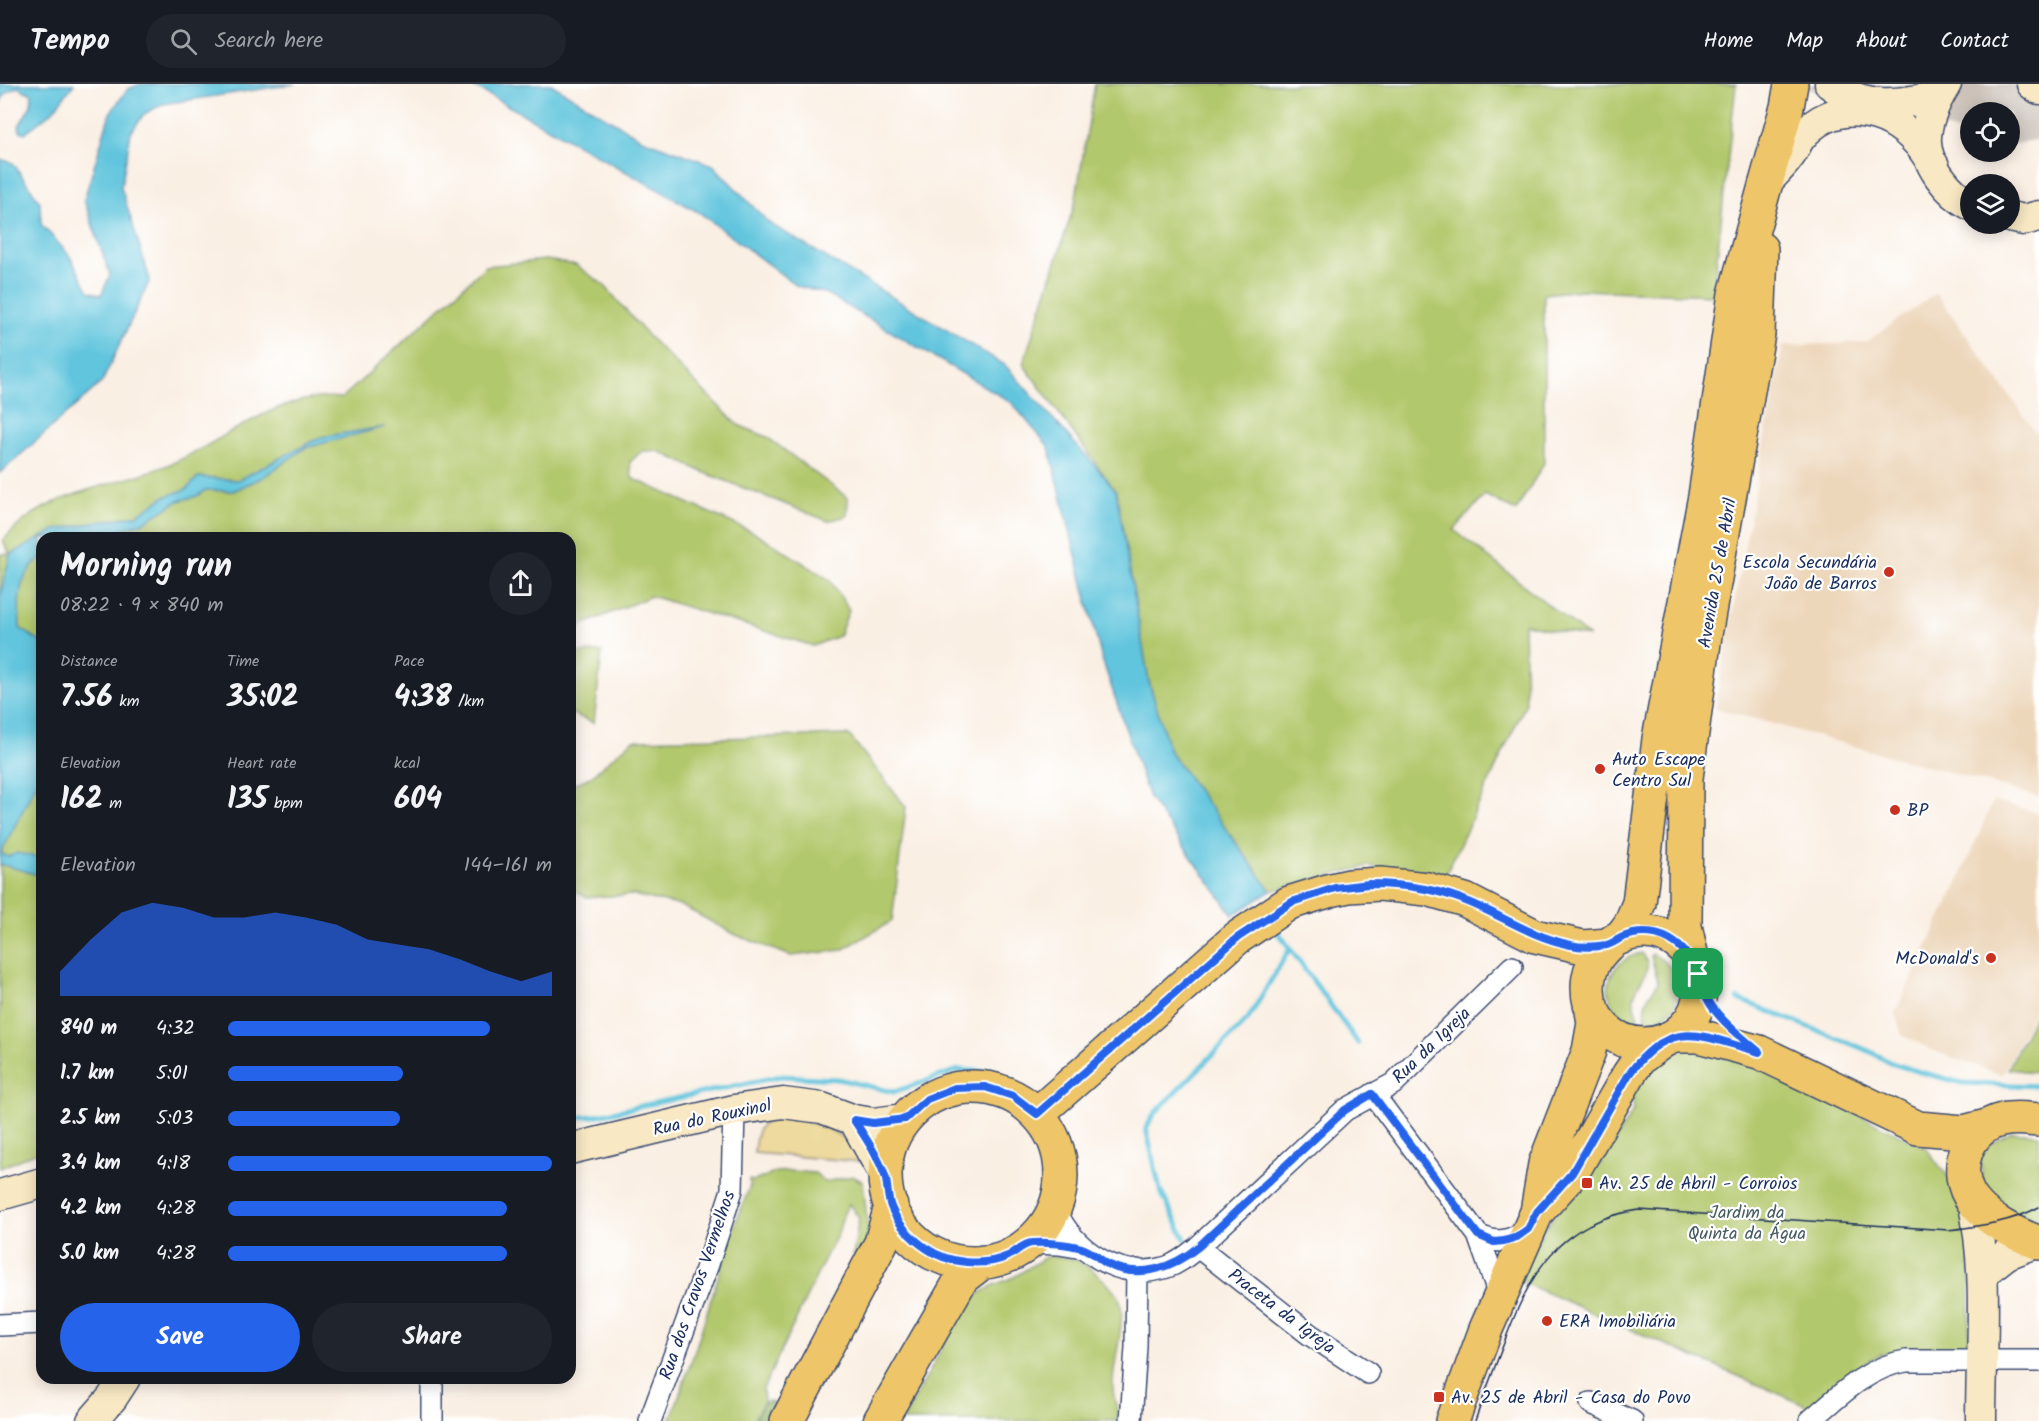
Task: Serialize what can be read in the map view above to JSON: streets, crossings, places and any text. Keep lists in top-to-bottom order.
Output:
{
  "streets": {
    "main road": ["Avenida 25 de Abril"],
    "street": [
      "Rua da Igreja",
      "Rua do Rouxinol",
      "Rua dos Cravos Vermelhos",
      "Praceta da Igreja"
    ]
  },
  "crossings": [
    ["Rua da Igreja", "Rua do Rouxinol"],
    ["Rua da Igreja", "Praceta da Igreja"],
    ["Rua do Rouxinol", "Rua dos Cravos Vermelhos"]
  ],
  "parks": ["Jardim da Quinta da Água"],
  "places": {
    "other": [
      "Escola Secundária João de Barros",
      "Auto Escape Centro Sul",
      "BP",
      "McDonald's",
      "ERA Imobiliária"
    ],
    "transit": ["Av. 25 de Abril - Corroios", "Av. 25 de Abril - Casa do Povo"]
  },
  "page": {
    "header": "Tempo",
    "search": "Search here",
    "nav": [
      "Home",
      "Map",
      "About",
      "Contact"
    ],
    "heading": ["Morning run", "08:22 · 9 × 840 m"],
    "stats": [
      ["Distance", "7.56 km"],
      ["Time", "35:02"],
      ["Pace", "4:38 /km"],
      ["Elevation", "162 m"],
      ["Heart rate", "135 bpm"],
      ["kcal", "604"]
    ],
    "chart": ["Elevation", "144–161 m"],
    "list": [
      {
        "name": "840 m",
        "note": "4:32"
      },
      {
        "name": "1.7 km",
        "note": "5:01"
      },
      {
        "name": "2.5 km",
        "note": "5:03"
      },
      {
        "name": "3.4 km",
        "note": "4:18"
      },
      {
        "name": "4.2 km",
        "note": "4:28"
      },
      {
        "name": "5.0 km",
        "note": "4:28"
      }
    ],
    "buttons": ["Save", "Share"]
  }
}
